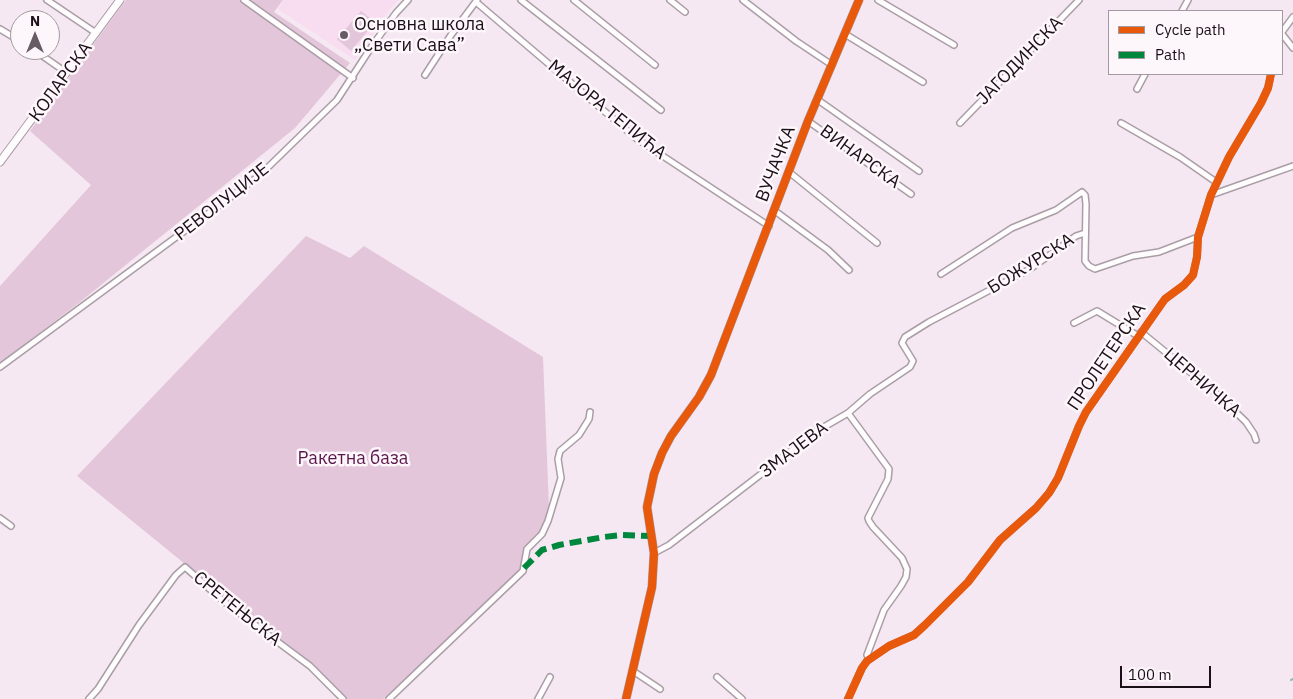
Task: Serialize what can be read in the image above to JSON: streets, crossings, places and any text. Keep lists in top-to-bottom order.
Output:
{
  "streets": {
    "main road": ["КОЛАРСКА"],
    "street": [
      "ЈАГОДИНСКА",
      "МАЈОРА ТЕПИЋА",
      "ВИНАРСКА",
      "ВУЧАЧКА",
      "РЕВОЛУЦИЈЕ",
      "БОЖУРСКА",
      "ПРОЛЕТЕРСКА",
      "ЦЕРНИЧКА",
      "ЗМАЈЕВА",
      "СРЕТЕЊСКА"
    ]
  },
  "crossings": [
    ["МАЈОРА ТЕПИЋА", "ВУЧАЧКА"],
    ["ВИНАРСКА", "ВУЧАЧКА"],
    ["ВУЧАЧКА", "ЗМАЈЕВА"],
    ["БОЖУРСКА", "ЗМАЈЕВА"],
    ["ПРОЛЕТЕРСКА", "ЦЕРНИЧКА"]
  ],
  "parks": ["Ракетна база"],
  "places": ["Основна школа „Свети Сава”"],
  "legend": ["Cycle path", "Path"],
  "scale_bar": "100 m",
  "north": "top"
}
